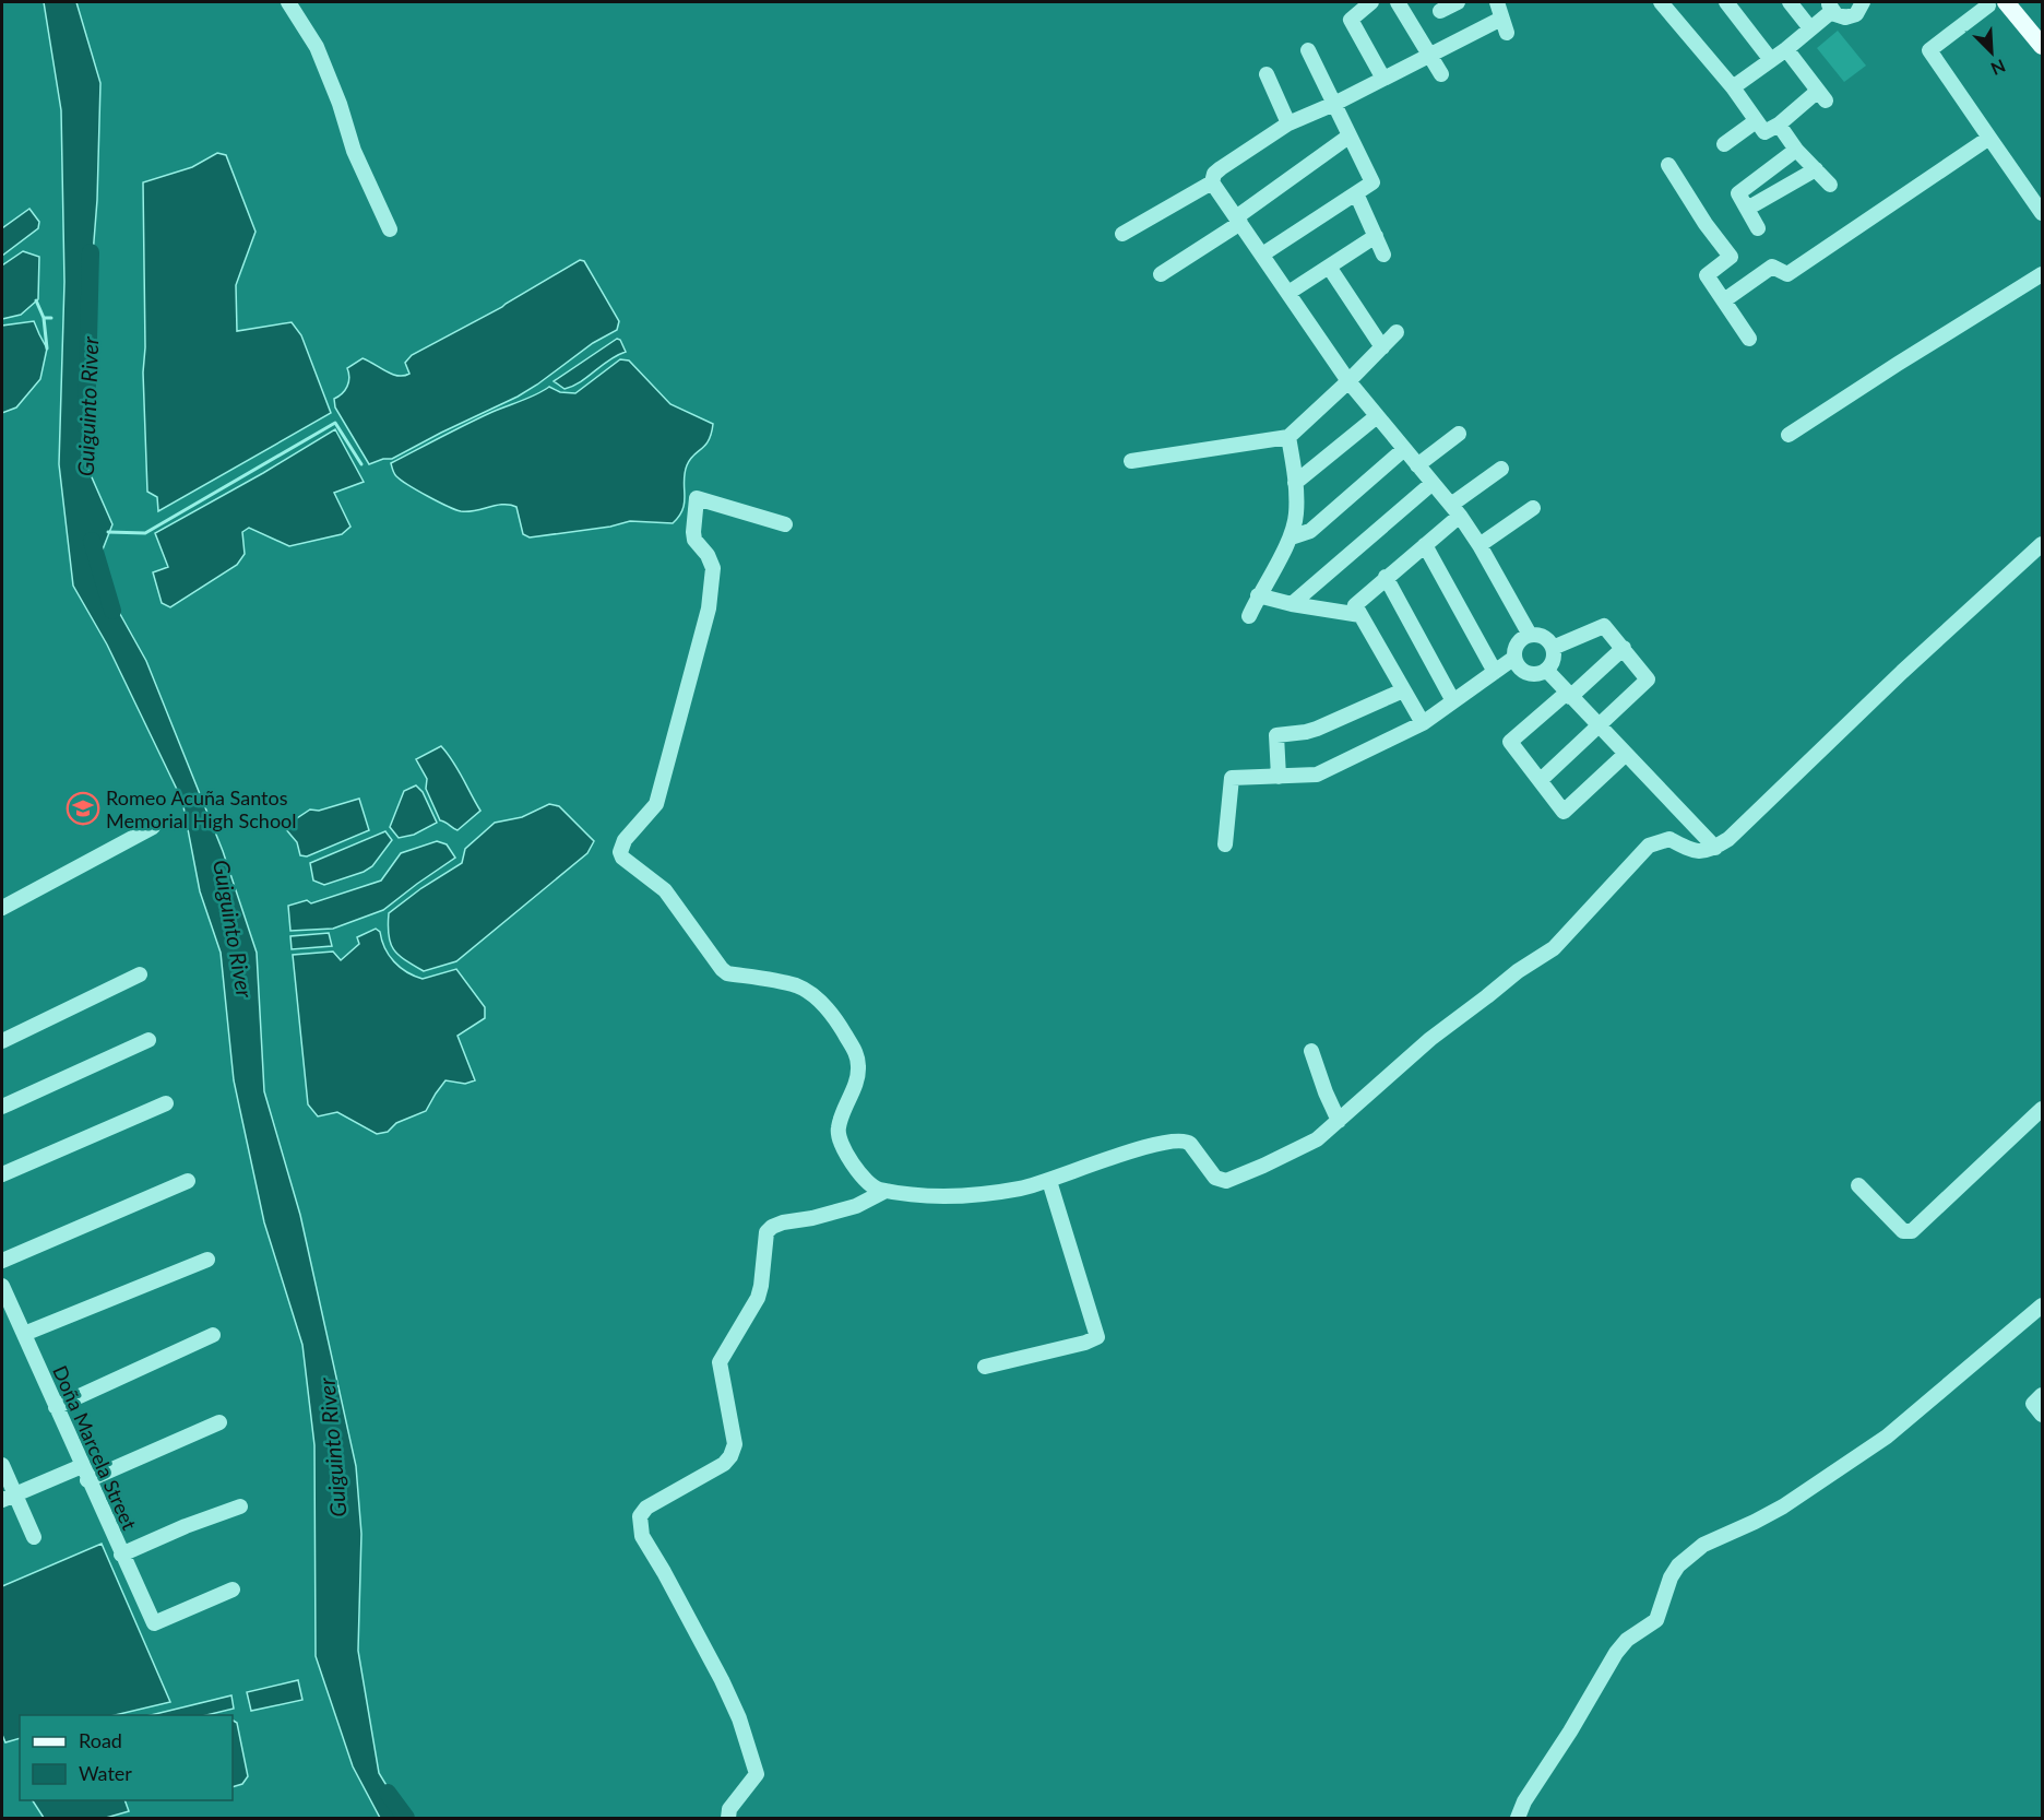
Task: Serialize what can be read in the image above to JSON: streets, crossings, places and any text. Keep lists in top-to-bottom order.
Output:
{
  "streets": {
    "street": ["Doña Marcela Street"]
  },
  "water": ["Guiguinto River"],
  "places": {
    "school or university": ["Romeo Acuña Santos Memorial High School"]
  },
  "legend": ["Road", "Water"],
  "north": "bottom right"
}
